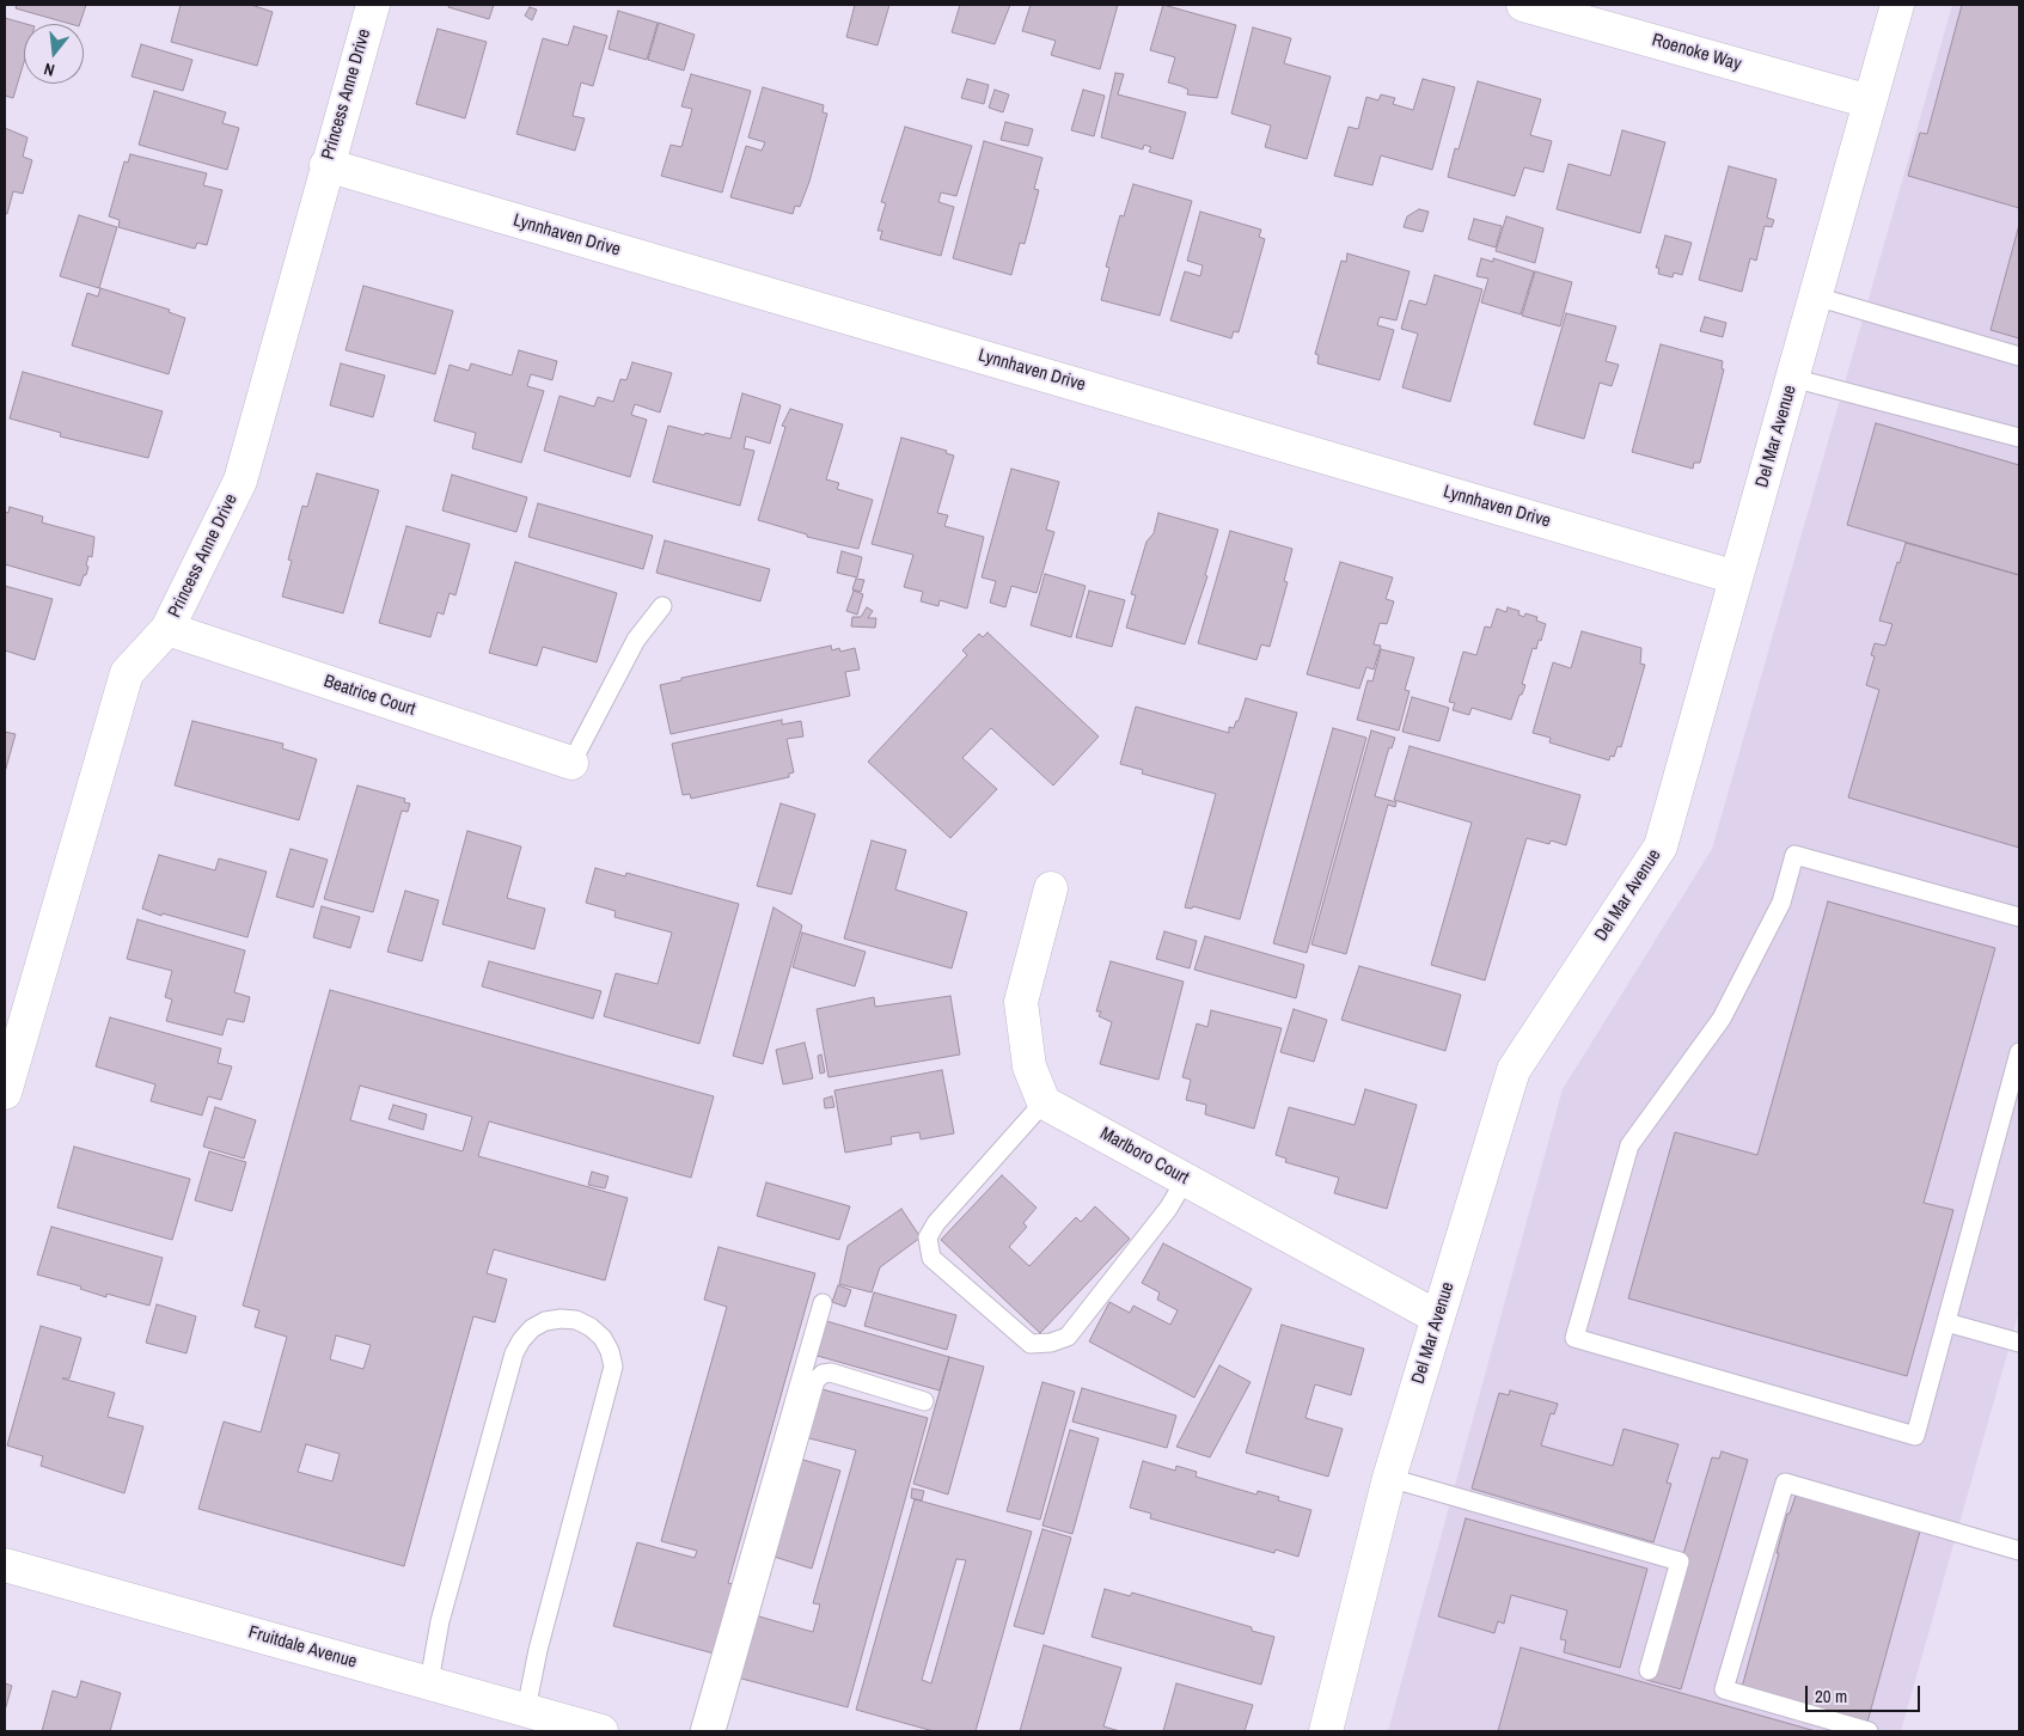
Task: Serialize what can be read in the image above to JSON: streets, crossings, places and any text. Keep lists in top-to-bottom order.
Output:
{
  "streets": {
    "street": [
      "Roenoke Way",
      "Princess Anne Drive",
      "Lynnhaven Drive",
      "Del Mar Avenue",
      "Beatrice Court",
      "Marlboro Court",
      "Fruitdale Avenue"
    ]
  },
  "crossings": [
    ["Roenoke Way", "Del Mar Avenue"],
    ["Princess Anne Drive", "Lynnhaven Drive"],
    ["Princess Anne Drive", "Beatrice Court"],
    ["Lynnhaven Drive", "Del Mar Avenue"],
    ["Del Mar Avenue", "Marlboro Court"]
  ],
  "scale_bar": "20 m",
  "north": "bottom"
}
